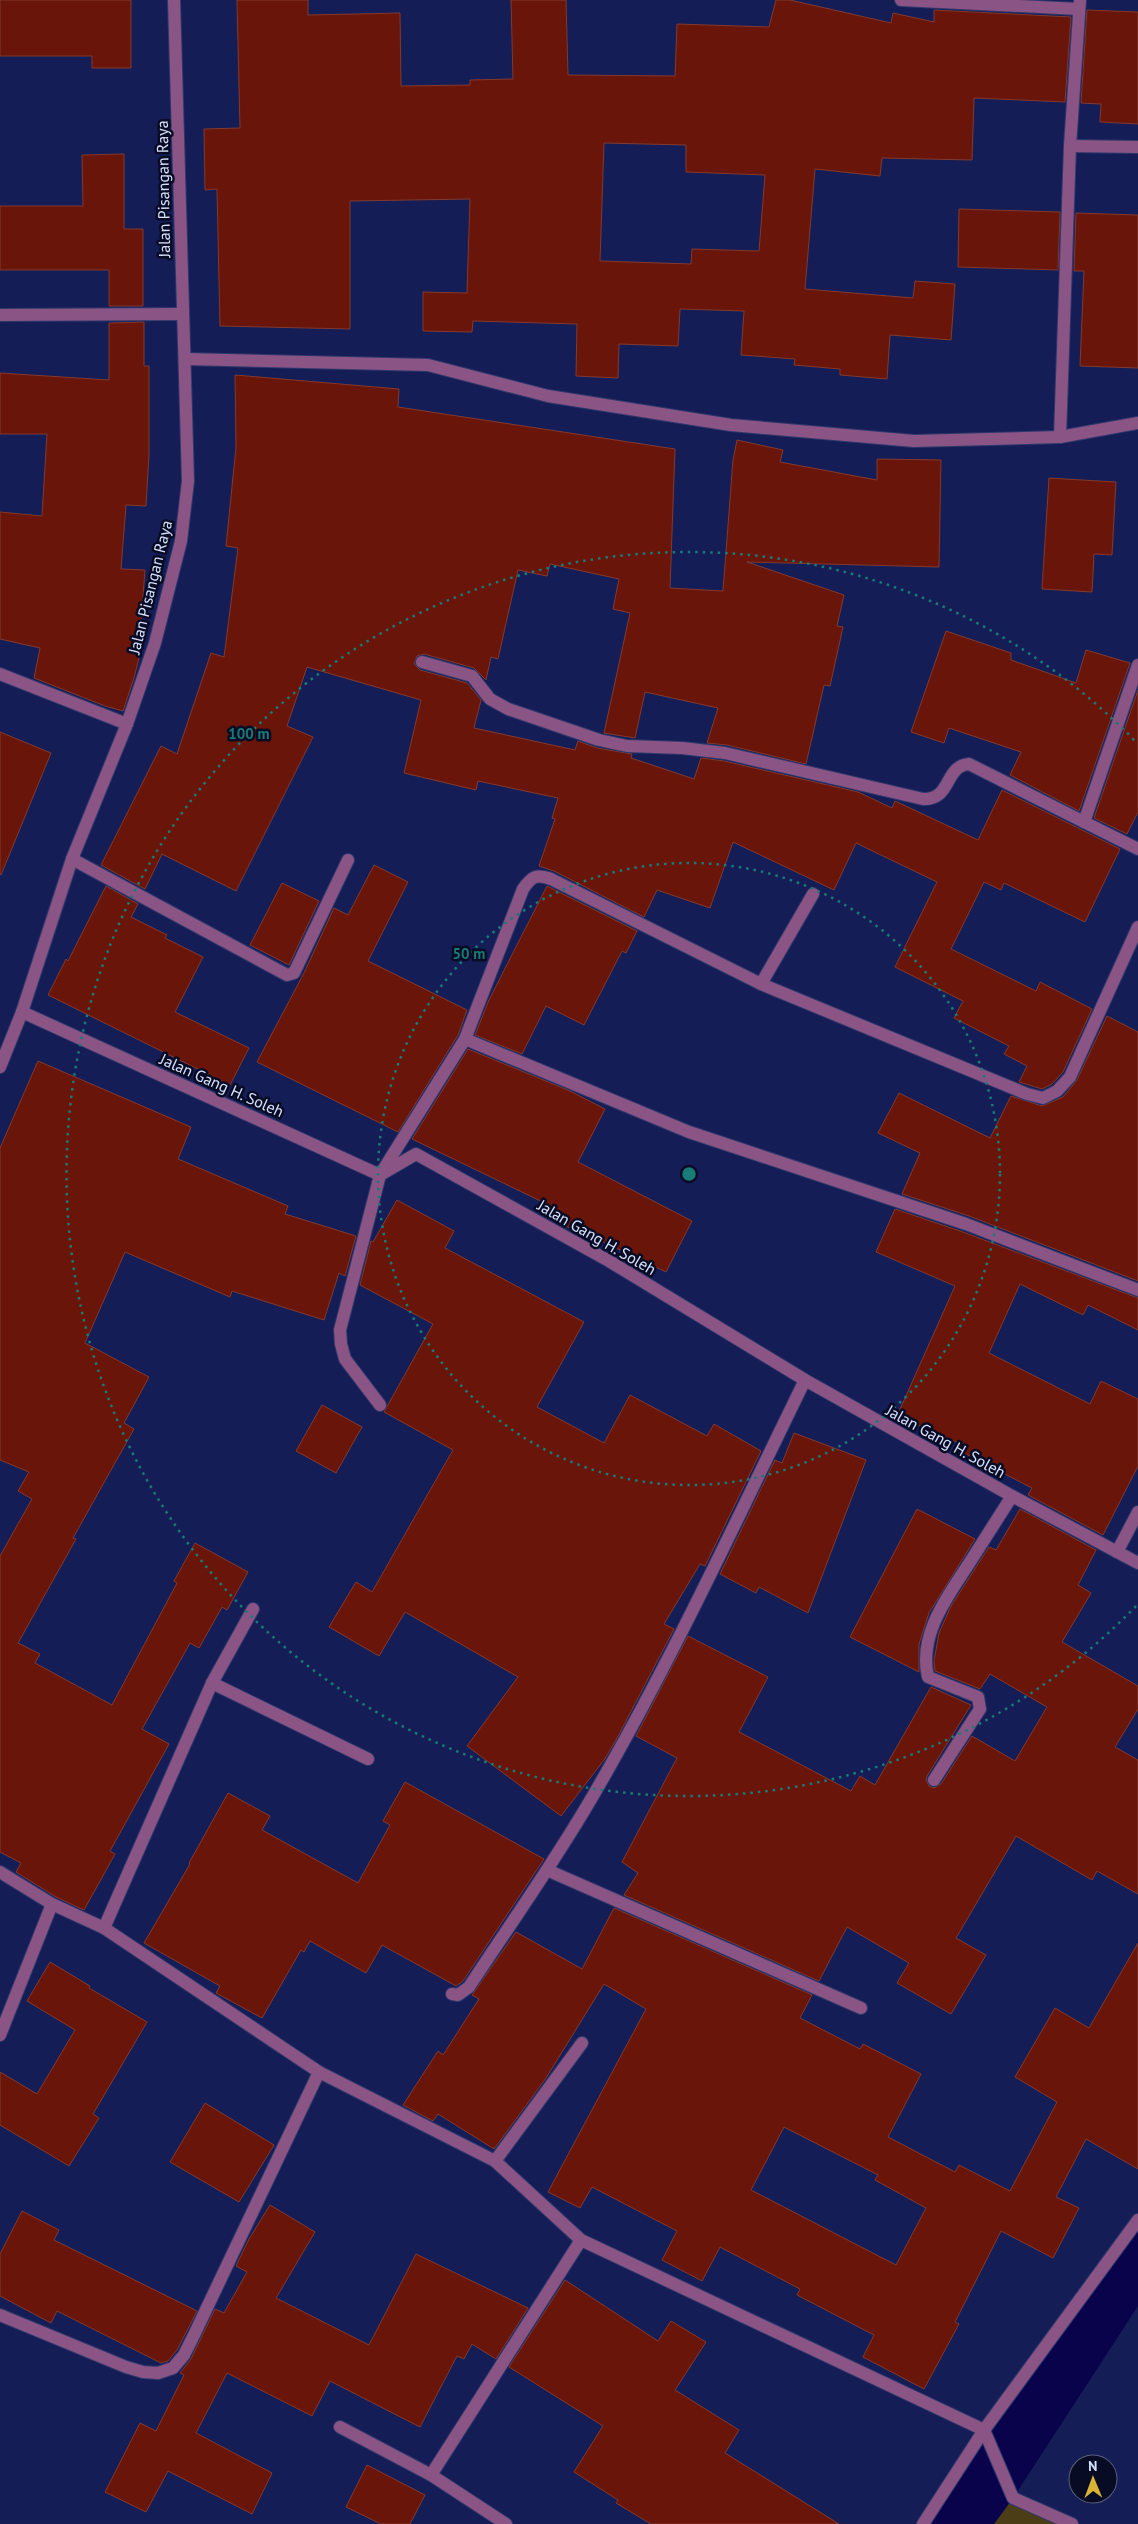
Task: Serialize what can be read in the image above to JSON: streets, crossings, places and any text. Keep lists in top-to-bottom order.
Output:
{
  "streets": {
    "street": ["Jalan Pisangan Raya", "Jalan Gang H. Soleh"]
  },
  "crossings": [
    ["Jalan Pisangan Raya", "Jalan Gang H. Soleh"]
  ],
  "north": "top",
  "rings": ["100 m", "50 m"]
}
